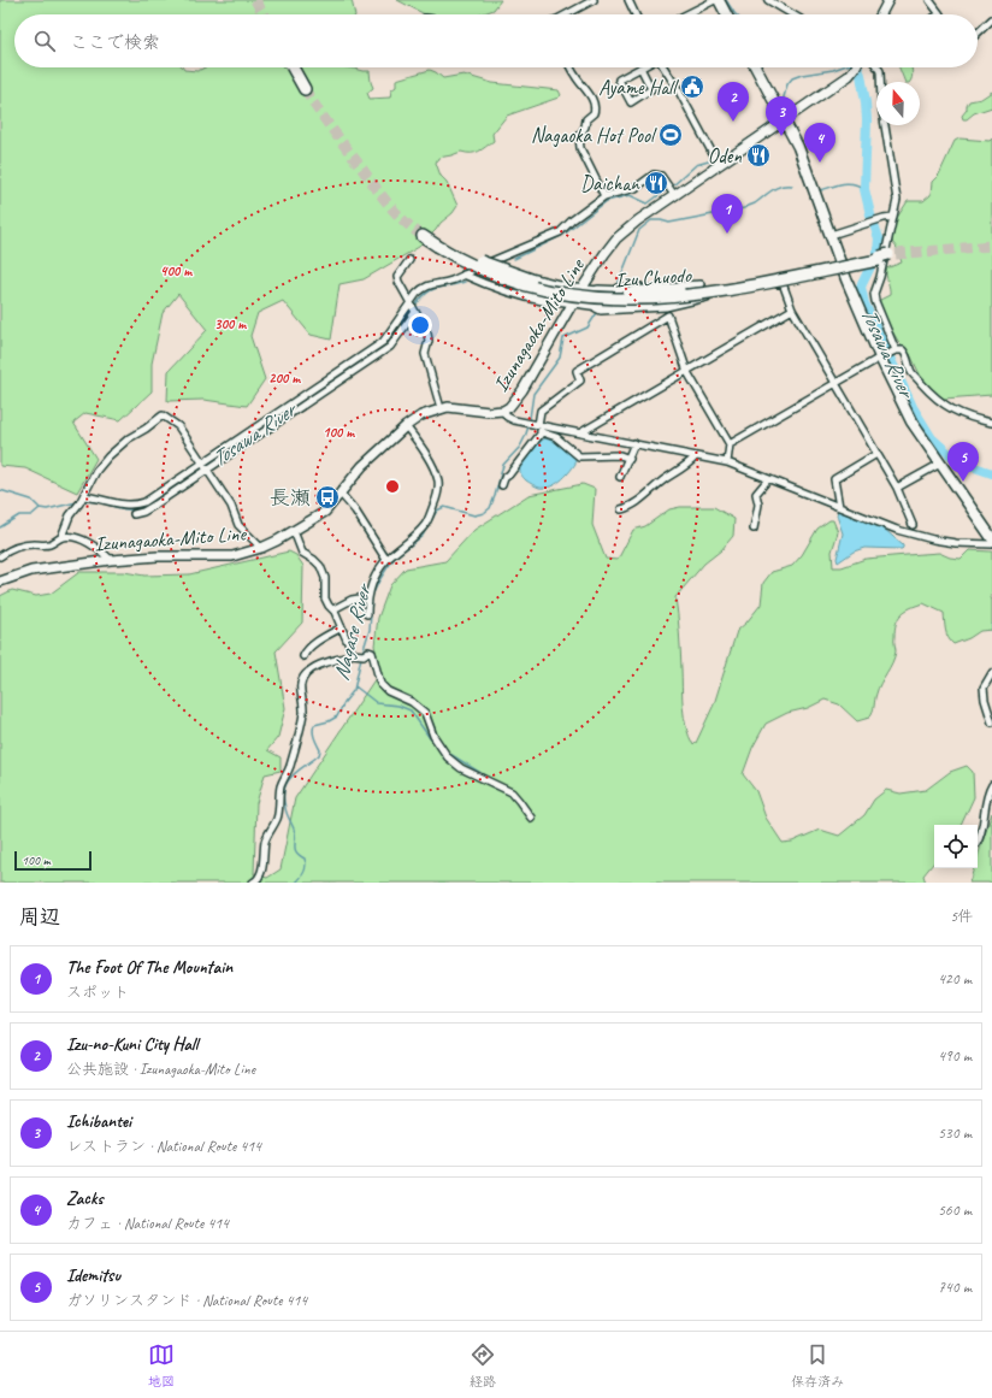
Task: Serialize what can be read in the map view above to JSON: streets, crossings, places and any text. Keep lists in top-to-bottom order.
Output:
{
  "streets": {
    "highway": ["Izu Chuodo"],
    "main road": ["Izunagaoka-Mito Line"]
  },
  "water": ["Tosawa River", "Nagase River"],
  "places": {
    "public building": ["Ayame Hall"],
    "sports": ["Nagaoka Hot Pool"],
    "restaurant": ["Oden", "Daichan"],
    "bus stop": ["長瀬"]
  },
  "scale_bar": "100 m",
  "north": "top",
  "page": {
    "search": "ここで検索",
    "pins": [
      "2",
      "3",
      "4",
      "1",
      "5"
    ],
    "scale": "100 m",
    "heading": ["周辺", "5件"],
    "list": [
      {
        "mark": "1",
        "name": "The Foot Of The Mountain",
        "note": "スポット",
        "value": "420 m"
      },
      {
        "mark": "2",
        "name": "Izu-no-Kuni City Hall",
        "note": "公共施設 · Izunagaoka-Mito Line",
        "value": "490 m"
      },
      {
        "mark": "3",
        "name": "Ichibantei",
        "note": "レストラン · National Route 414",
        "value": "530 m"
      },
      {
        "mark": "4",
        "name": "Zacks",
        "note": "カフェ · National Route 414",
        "value": "560 m"
      },
      {
        "mark": "5",
        "name": "Idemitsu",
        "note": "ガソリンスタンド · National Route 414",
        "value": "740 m"
      }
    ],
    "nav": ["地図", "経路", "保存済み"]
  },
  "rings": [
    "400 m",
    "300 m",
    "200 m",
    "100 m"
  ]
}
